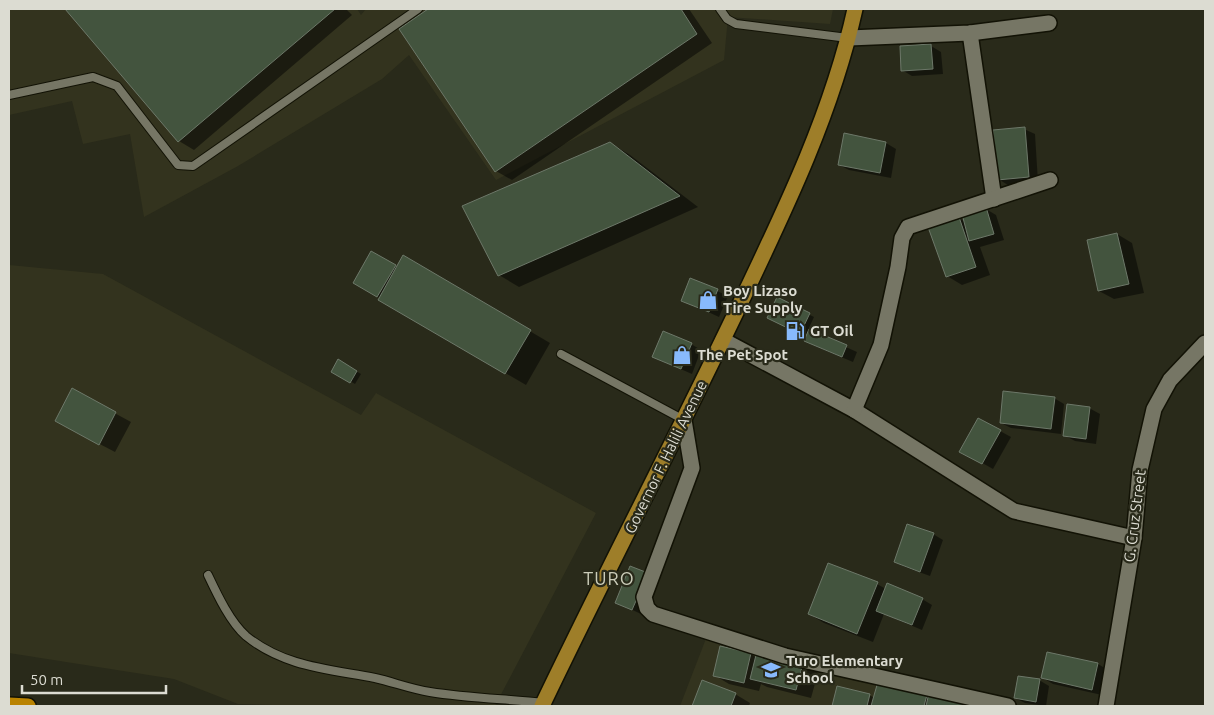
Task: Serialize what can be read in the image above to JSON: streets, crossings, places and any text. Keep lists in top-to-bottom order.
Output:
{
  "streets": {
    "main road": ["Governor F. Halili Avenue"],
    "street": ["G. Cruz Street"]
  },
  "districts": ["TURO"],
  "places": {
    "shop": ["Boy Lizaso Tire Supply", "The Pet Spot"],
    "fuel station": ["GT Oil"],
    "school or university": ["Turo Elementary School"]
  },
  "scale_bar": "50 m"
}
